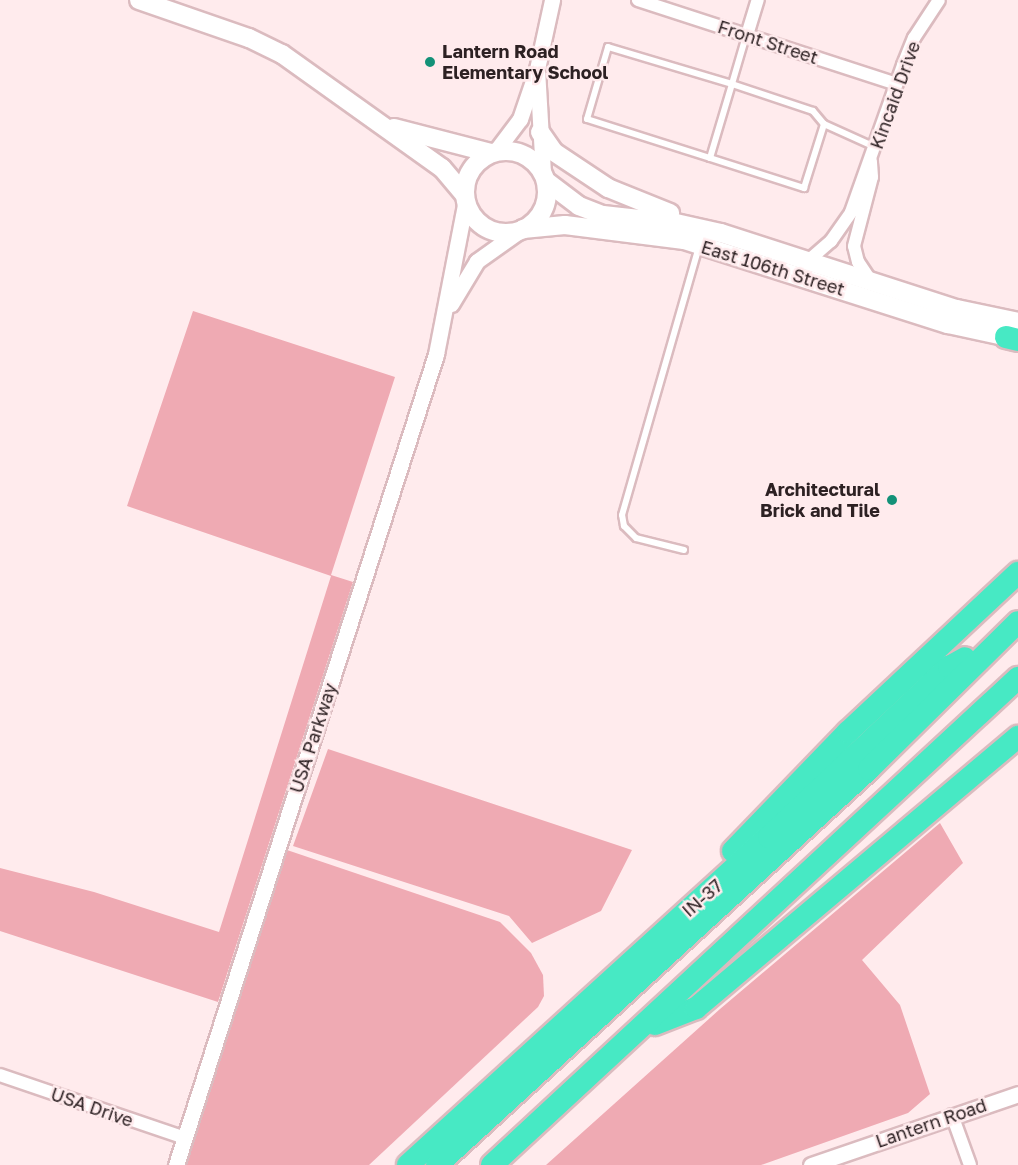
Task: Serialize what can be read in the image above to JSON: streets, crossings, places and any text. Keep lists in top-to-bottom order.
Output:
{
  "streets": {
    "highway": ["IN-37"],
    "main road": ["East 106th Street"],
    "street": [
      "Front Street",
      "Kincaid Drive",
      "USA Parkway",
      "USA Drive",
      "Lantern Road"
    ]
  },
  "crossings": [
    ["Front Street", "Kincaid Drive"],
    ["Kincaid Drive", "East 106th Street"],
    ["East 106th Street", "USA Parkway"],
    ["USA Parkway", "USA Drive"]
  ],
  "places": ["Lantern Road Elementary School", "Architectural Brick and Tile"]
}
